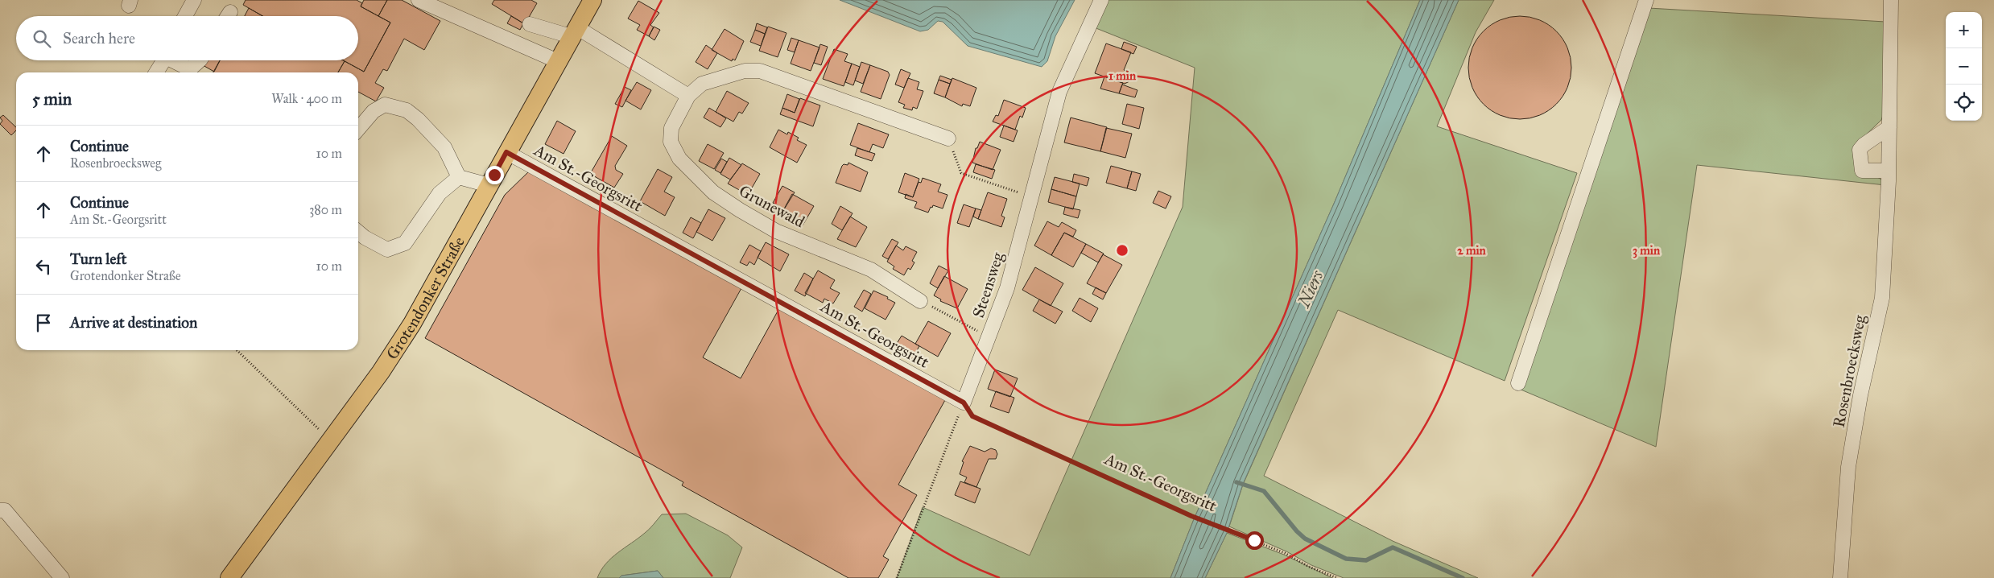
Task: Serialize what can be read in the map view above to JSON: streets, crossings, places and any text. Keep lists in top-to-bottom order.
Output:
{
  "streets": {
    "main road": ["Grotendonker Straße"],
    "street": [
      "Am St.-Georgsritt",
      "Grunewald",
      "Steensweg",
      "Rosenbroecksweg"
    ]
  },
  "crossings": [
    ["Am St.-Georgsritt", "Steensweg"],
    ["Am St.-Georgsritt", "Grotendonker Straße"]
  ],
  "water": ["Niers"],
  "page": {
    "map_buttons": ["+", "−"],
    "search": "Search here",
    "heading": ["5 min", "Walk · 400 m"],
    "list": [
      ["Continue", "Rosenbroecksweg", "10 m"],
      ["Continue", "Am St.-Georgsritt", "380 m"],
      ["Turn left", "Grotendonker Straße", "10 m"],
      "Arrive at destination"
    ]
  },
  "rings": ["1 min", "2 min", "3 min"]
}
